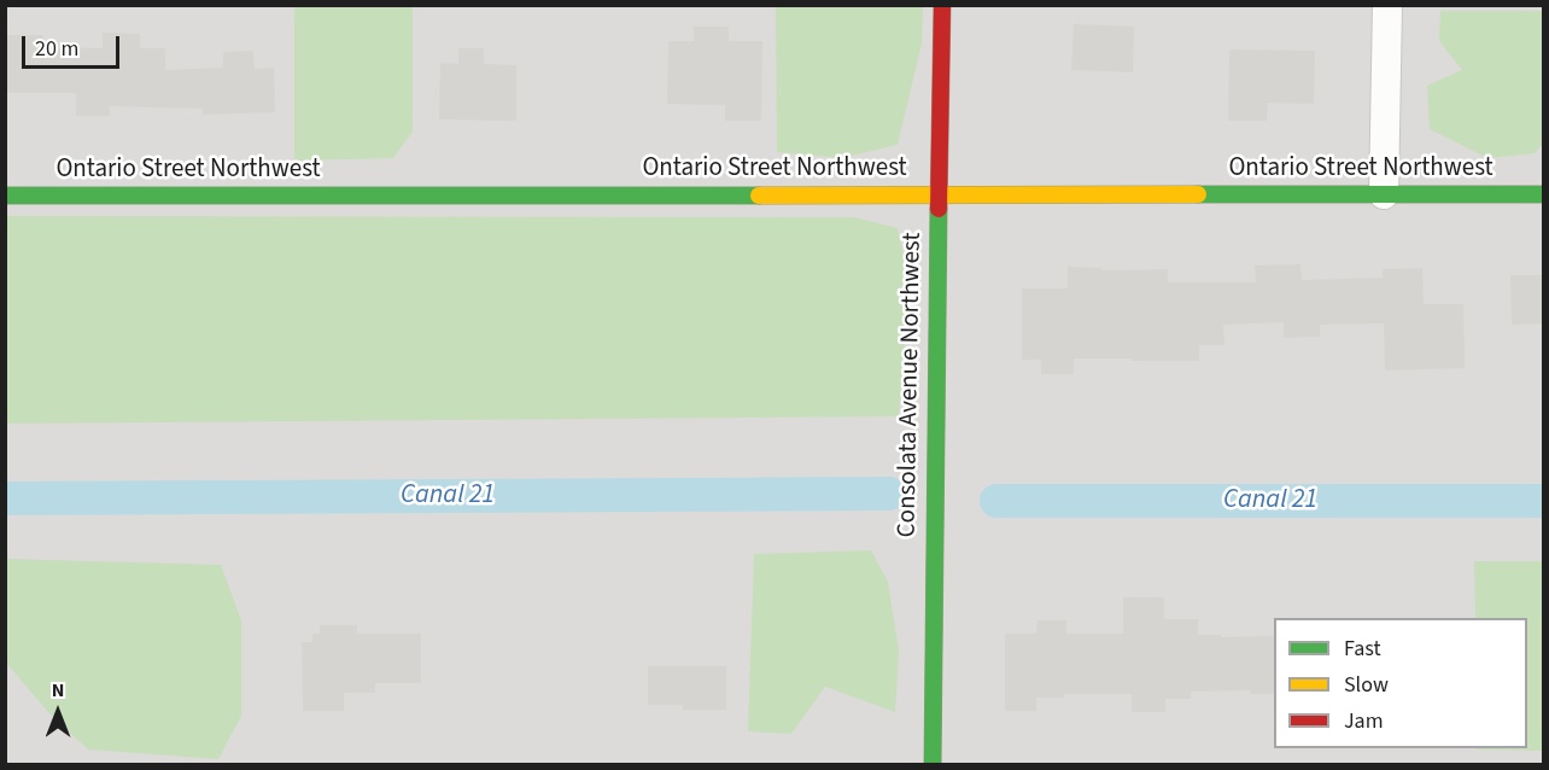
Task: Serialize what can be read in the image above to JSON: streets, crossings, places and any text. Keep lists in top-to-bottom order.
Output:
{
  "streets": {
    "street": ["Ontario Street Northwest", "Consolata Avenue Northwest"]
  },
  "crossings": [
    ["Ontario Street Northwest", "Consolata Avenue Northwest"]
  ],
  "water": ["Canal 21"],
  "legend": ["Fast", "Slow", "Jam"],
  "scale_bar": "20 m",
  "north": "top"
}
